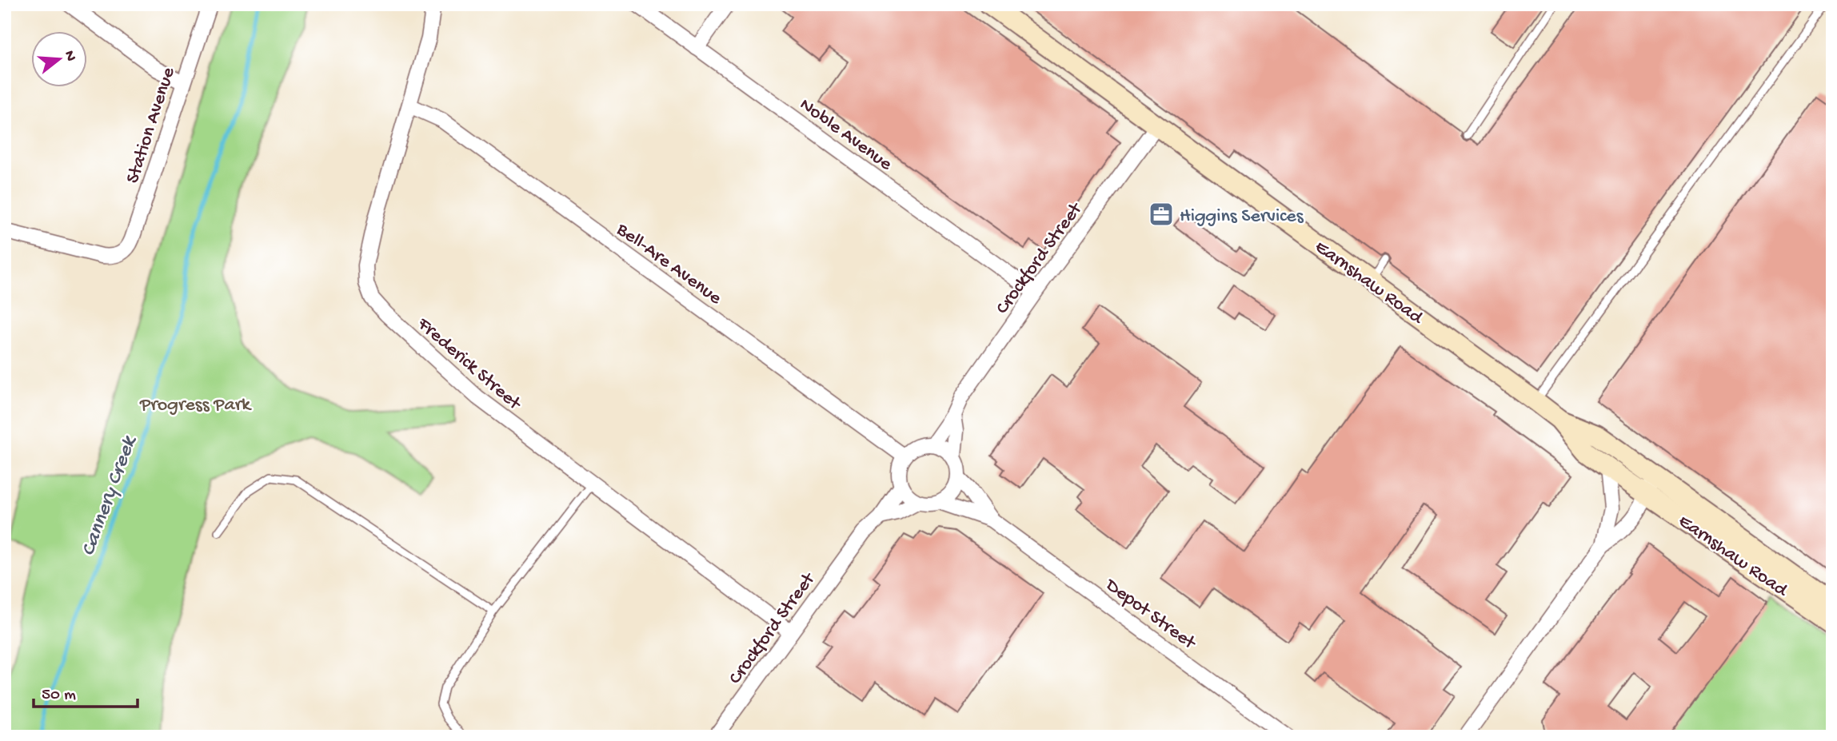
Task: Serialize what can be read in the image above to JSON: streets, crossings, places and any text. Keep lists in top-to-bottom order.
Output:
{
  "streets": {
    "street": [
      "Station Avenue",
      "Noble Avenue",
      "Crockford Street",
      "Bell-Are Avenue",
      "Earnshaw Road",
      "Frederick Street",
      "Depot Street"
    ]
  },
  "crossings": [
    ["Noble Avenue", "Crockford Street"],
    ["Crockford Street", "Bell-Are Avenue"],
    ["Crockford Street", "Earnshaw Road"],
    ["Crockford Street", "Frederick Street"],
    ["Crockford Street", "Depot Street"],
    ["Bell-Are Avenue", "Frederick Street"],
    ["Bell-Are Avenue", "Depot Street"]
  ],
  "water": ["Cannery Creek"],
  "parks": ["Progress Park"],
  "places": {
    "office": ["Higgins Services"]
  },
  "scale_bar": "50 m",
  "north": "right"
}
